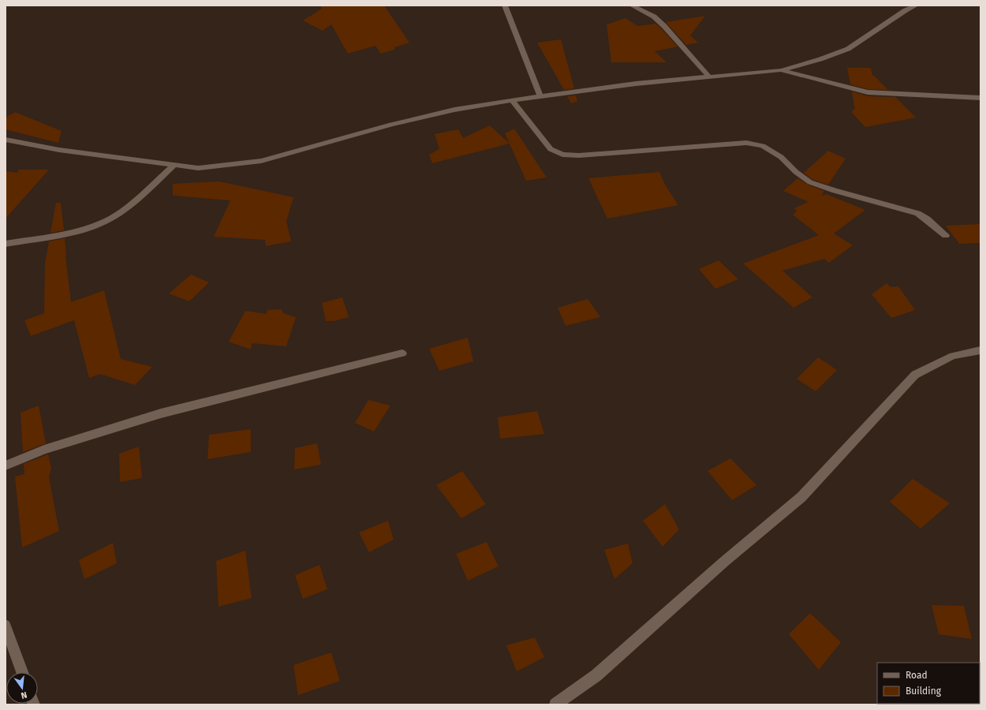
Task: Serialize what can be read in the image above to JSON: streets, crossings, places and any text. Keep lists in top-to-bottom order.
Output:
{
  "legend": ["Road", "Building"],
  "north": "bottom"
}
